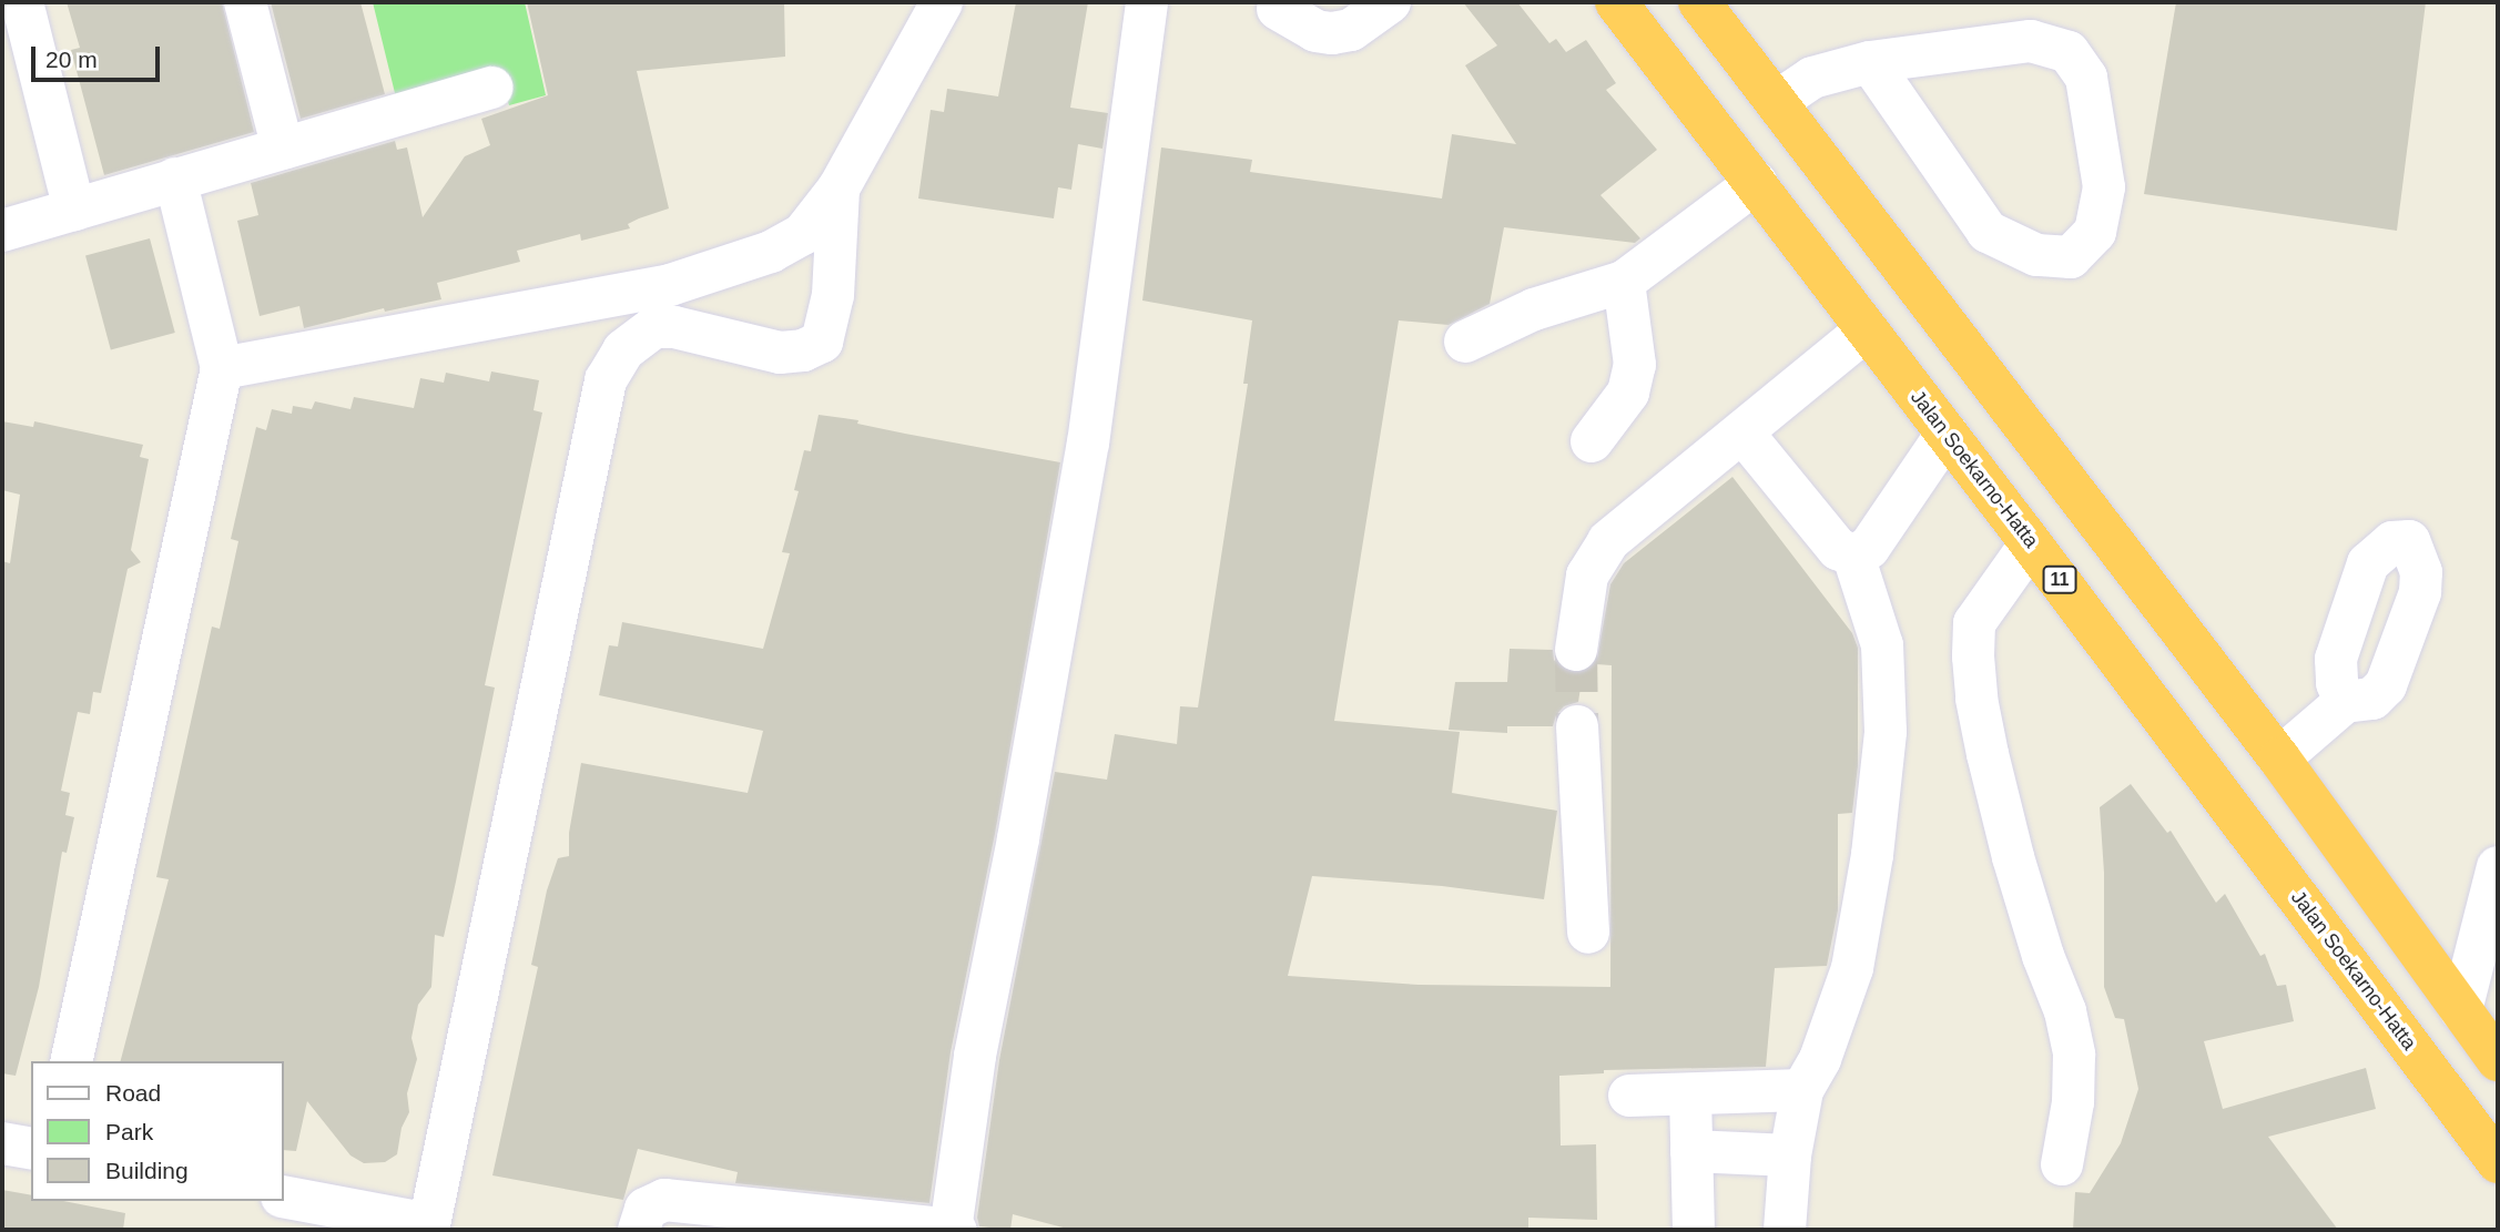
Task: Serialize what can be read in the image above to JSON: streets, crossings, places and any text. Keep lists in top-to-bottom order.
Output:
{
  "streets": {
    "highway": ["Jalan Soekarno-Hatta", "11"]
  },
  "legend": ["Road", "Park", "Building"],
  "scale_bar": "20 m"
}
